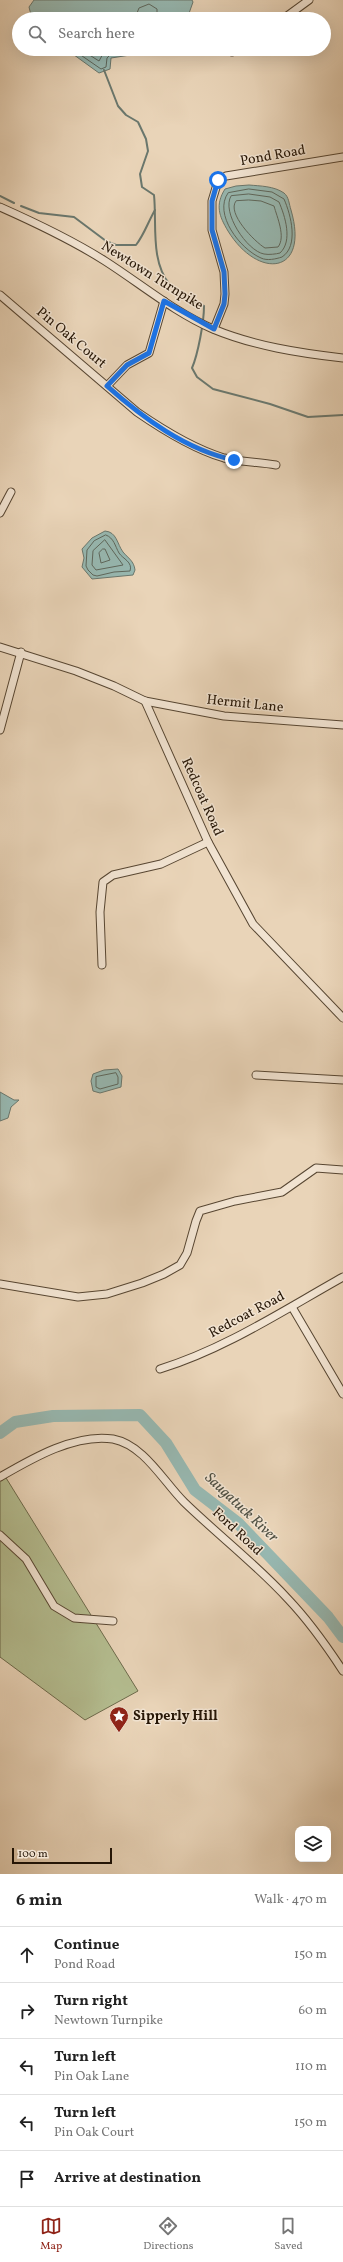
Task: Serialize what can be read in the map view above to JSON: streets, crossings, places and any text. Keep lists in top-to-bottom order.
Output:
{
  "streets": {
    "street": [
      "Pond Road",
      "Newtown Turnpike",
      "Pin Oak Court",
      "Hermit Lane",
      "Redcoat Road",
      "Ford Road"
    ]
  },
  "crossings": [
    ["Pond Road", "Newtown Turnpike"],
    ["Hermit Lane", "Redcoat Road"]
  ],
  "water": ["Saugatuck River"],
  "places": {
    "place": ["Sipperly Hill"]
  },
  "scale_bar": "100 m",
  "page": {
    "search": "Search here",
    "scale": "100 m",
    "heading": ["6 min", "Walk · 470 m"],
    "list": [
      ["Continue", "Pond Road", "150 m"],
      ["Turn right", "Newtown Turnpike", "60 m"],
      ["Turn left", "Pin Oak Lane", "110 m"],
      ["Turn left", "Pin Oak Court", "150 m"],
      "Arrive at destination"
    ],
    "nav": ["Map", "Directions", "Saved"]
  }
}
